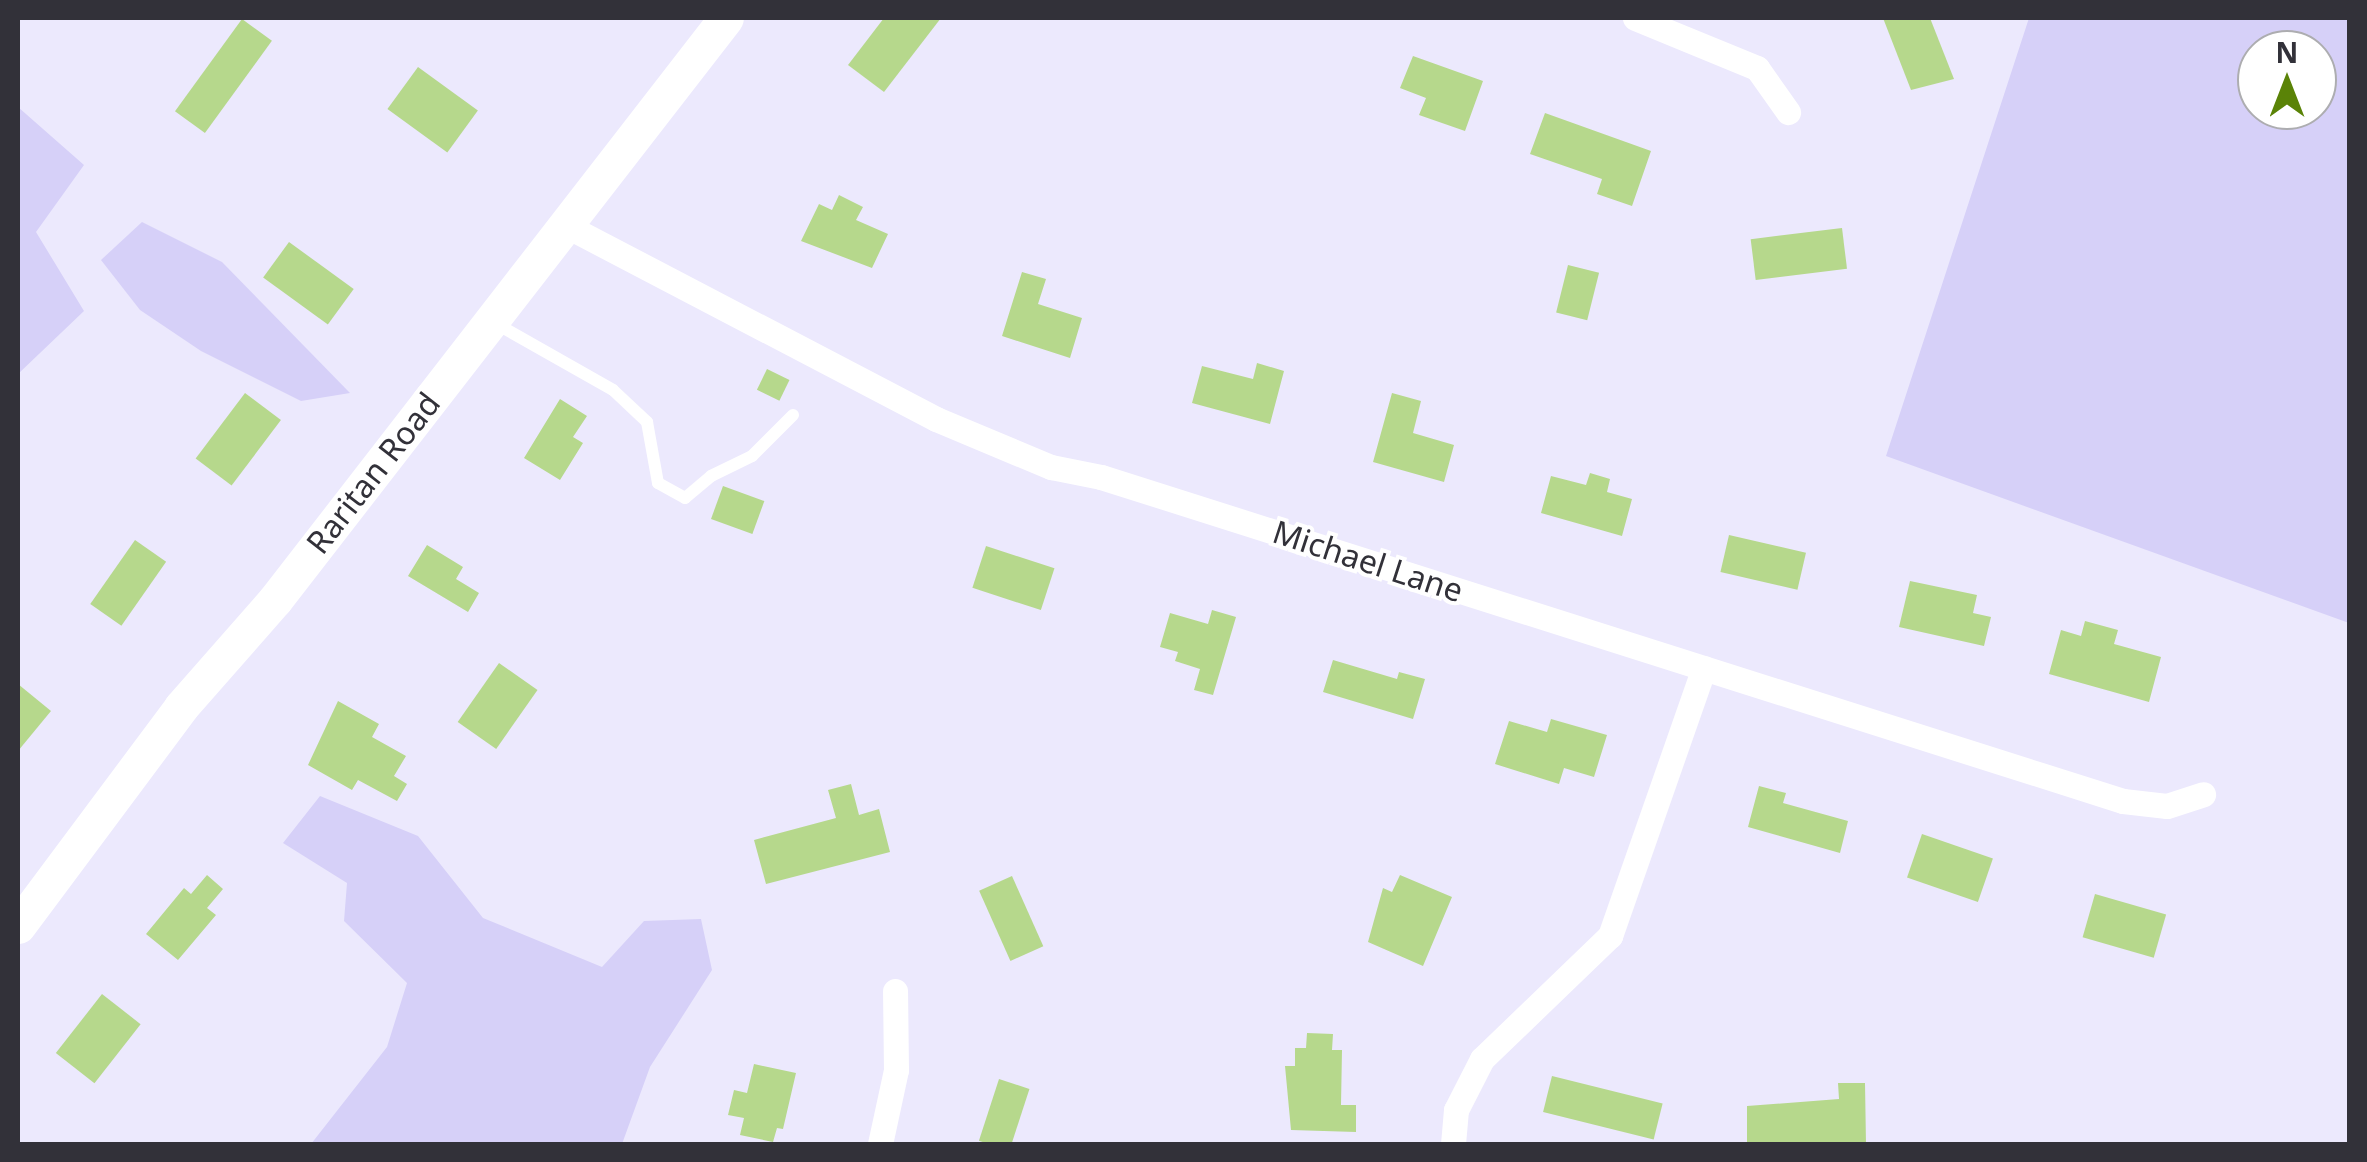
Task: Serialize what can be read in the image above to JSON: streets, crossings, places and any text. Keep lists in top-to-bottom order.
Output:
{
  "streets": {
    "street": ["Raritan Road", "Michael Lane"]
  },
  "crossings": [
    ["Raritan Road", "Michael Lane"]
  ],
  "north": "top"
}
